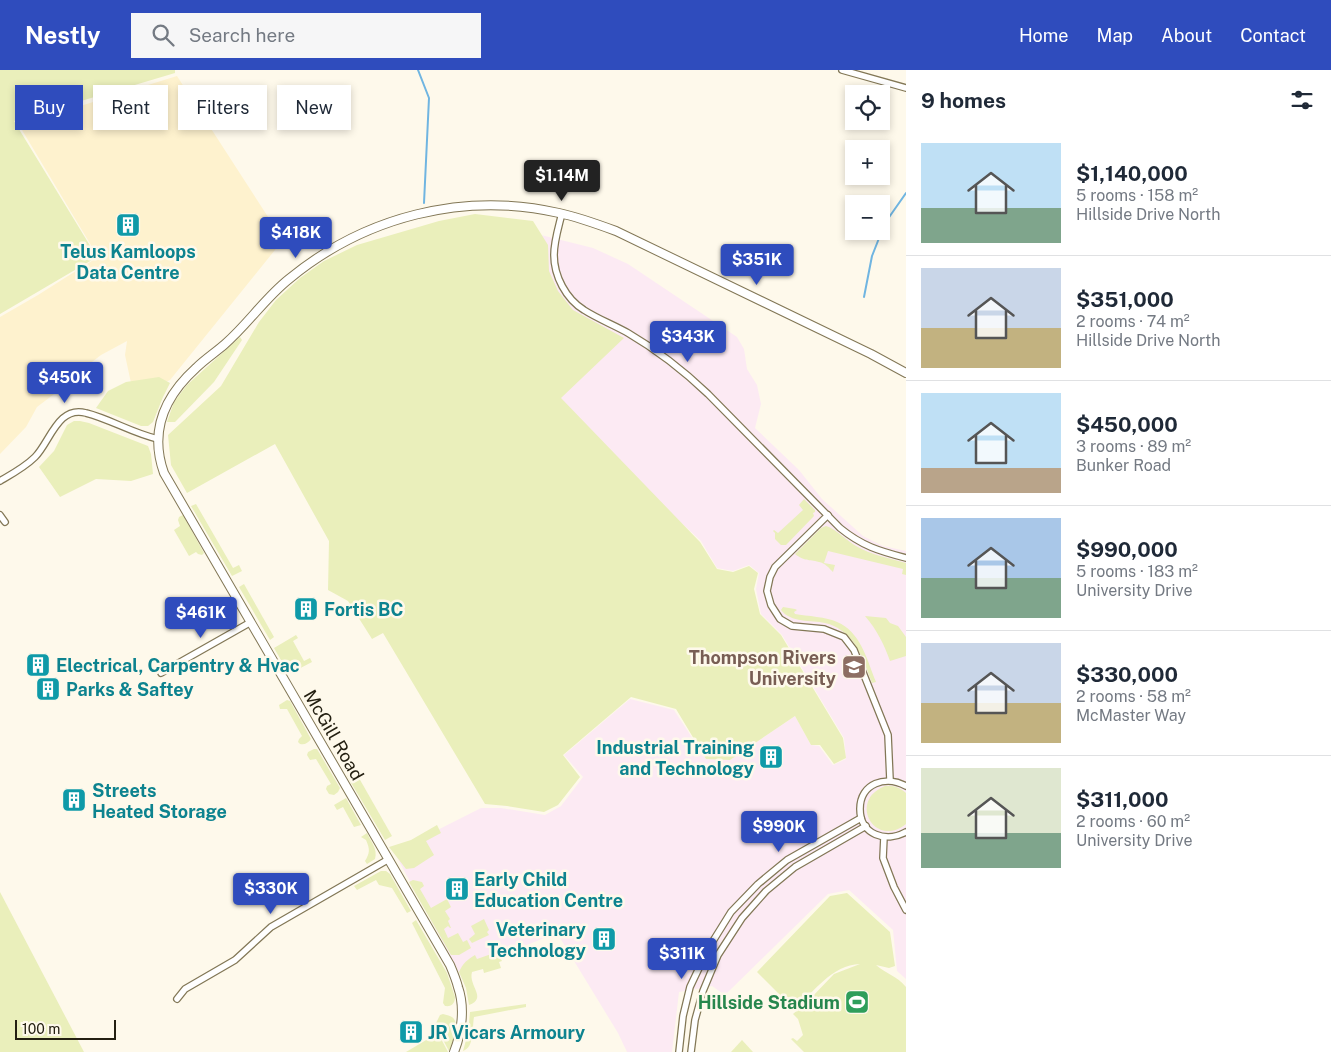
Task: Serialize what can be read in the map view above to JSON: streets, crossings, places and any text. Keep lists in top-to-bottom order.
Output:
{
  "streets": {
    "street": ["McGill Road"]
  },
  "places": {
    "building": [
      "Telus Kamloops Data Centre",
      "Fortis BC",
      "Electrical, Carpentry & Hvac",
      "Parks & Saftey",
      "Industrial Training and Technology",
      "Streets Heated Storage",
      "Early Child Education Centre",
      "Veterinary Technology",
      "JR Vicars Armoury"
    ],
    "school or university": ["Thompson Rivers University"],
    "sports": ["Hillside Stadium"]
  },
  "scale_bar": "100 m",
  "page": {
    "header": "Nestly",
    "search": "Search here",
    "nav": [
      "Home",
      "Map",
      "About",
      "Contact"
    ],
    "heading": "9 homes",
    "map_buttons": ["+", "−"],
    "chip": [
      "Buy",
      "Rent",
      "Filters",
      "New"
    ],
    "list": [
      {
        "name": "$1,140,000",
        "note": "5 rooms · 158 m² · Hillside Drive North"
      },
      {
        "name": "$351,000",
        "note": "2 rooms · 74 m² · Hillside Drive North"
      },
      {
        "name": "$450,000",
        "note": "3 rooms · 89 m² · Bunker Road"
      },
      {
        "name": "$990,000",
        "note": "5 rooms · 183 m² · University Drive"
      },
      {
        "name": "$330,000",
        "note": "2 rooms · 58 m² · McMaster Way"
      },
      {
        "name": "$311,000",
        "note": "2 rooms · 60 m² · University Drive"
      }
    ],
    "price": [
      "$1.14M",
      "$418K",
      "$351K",
      "$343K",
      "$450K",
      "$461K",
      "$990K",
      "$330K",
      "$311K"
    ],
    "scale": "100 m"
  }
}
